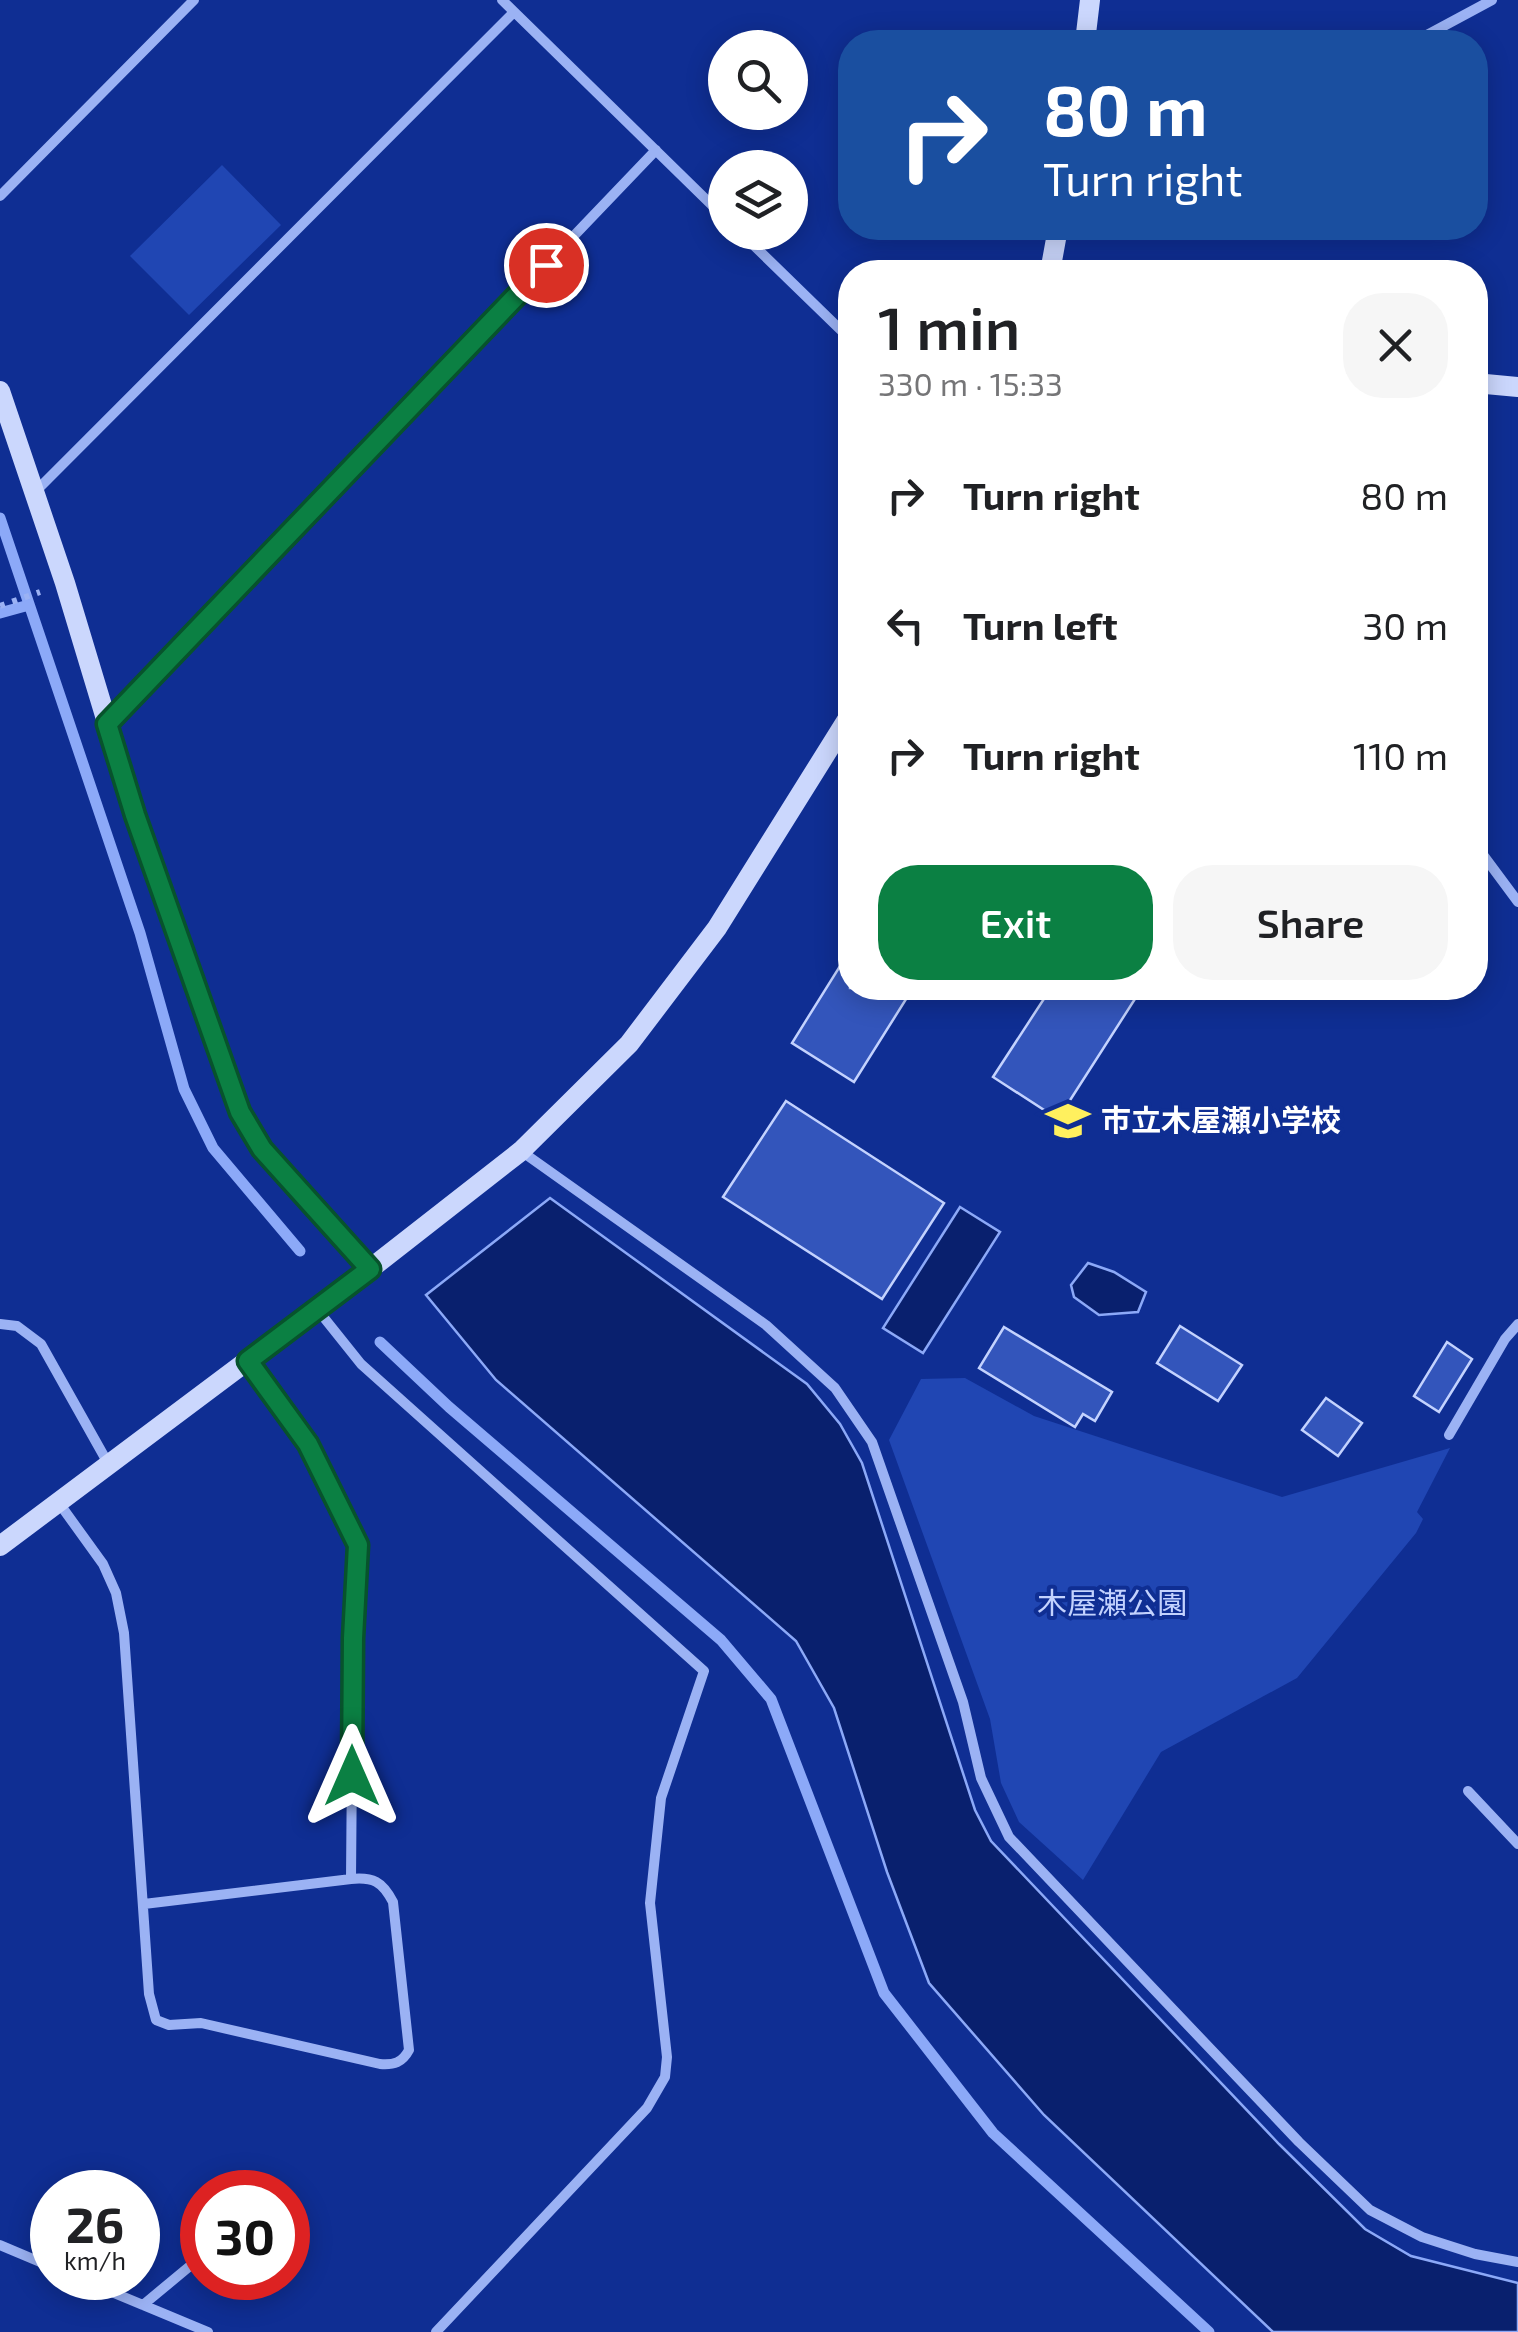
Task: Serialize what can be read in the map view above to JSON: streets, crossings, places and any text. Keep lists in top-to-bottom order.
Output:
{
  "parks": ["木屋瀬公園"],
  "places": {
    "school or university": ["市立木屋瀬小学校"]
  },
  "page": {
    "turn": ["80 m", "Turn right"],
    "heading": ["1 min", "330 m · 15:33"],
    "list": [
      {
        "name": "Turn right",
        "value": "80 m"
      },
      {
        "name": "Turn left",
        "value": "30 m"
      },
      {
        "name": "Turn right",
        "value": "110 m"
      }
    ],
    "buttons": ["Exit", "Share"],
    "speed": "26 km/h",
    "limit": "30"
  }
}
